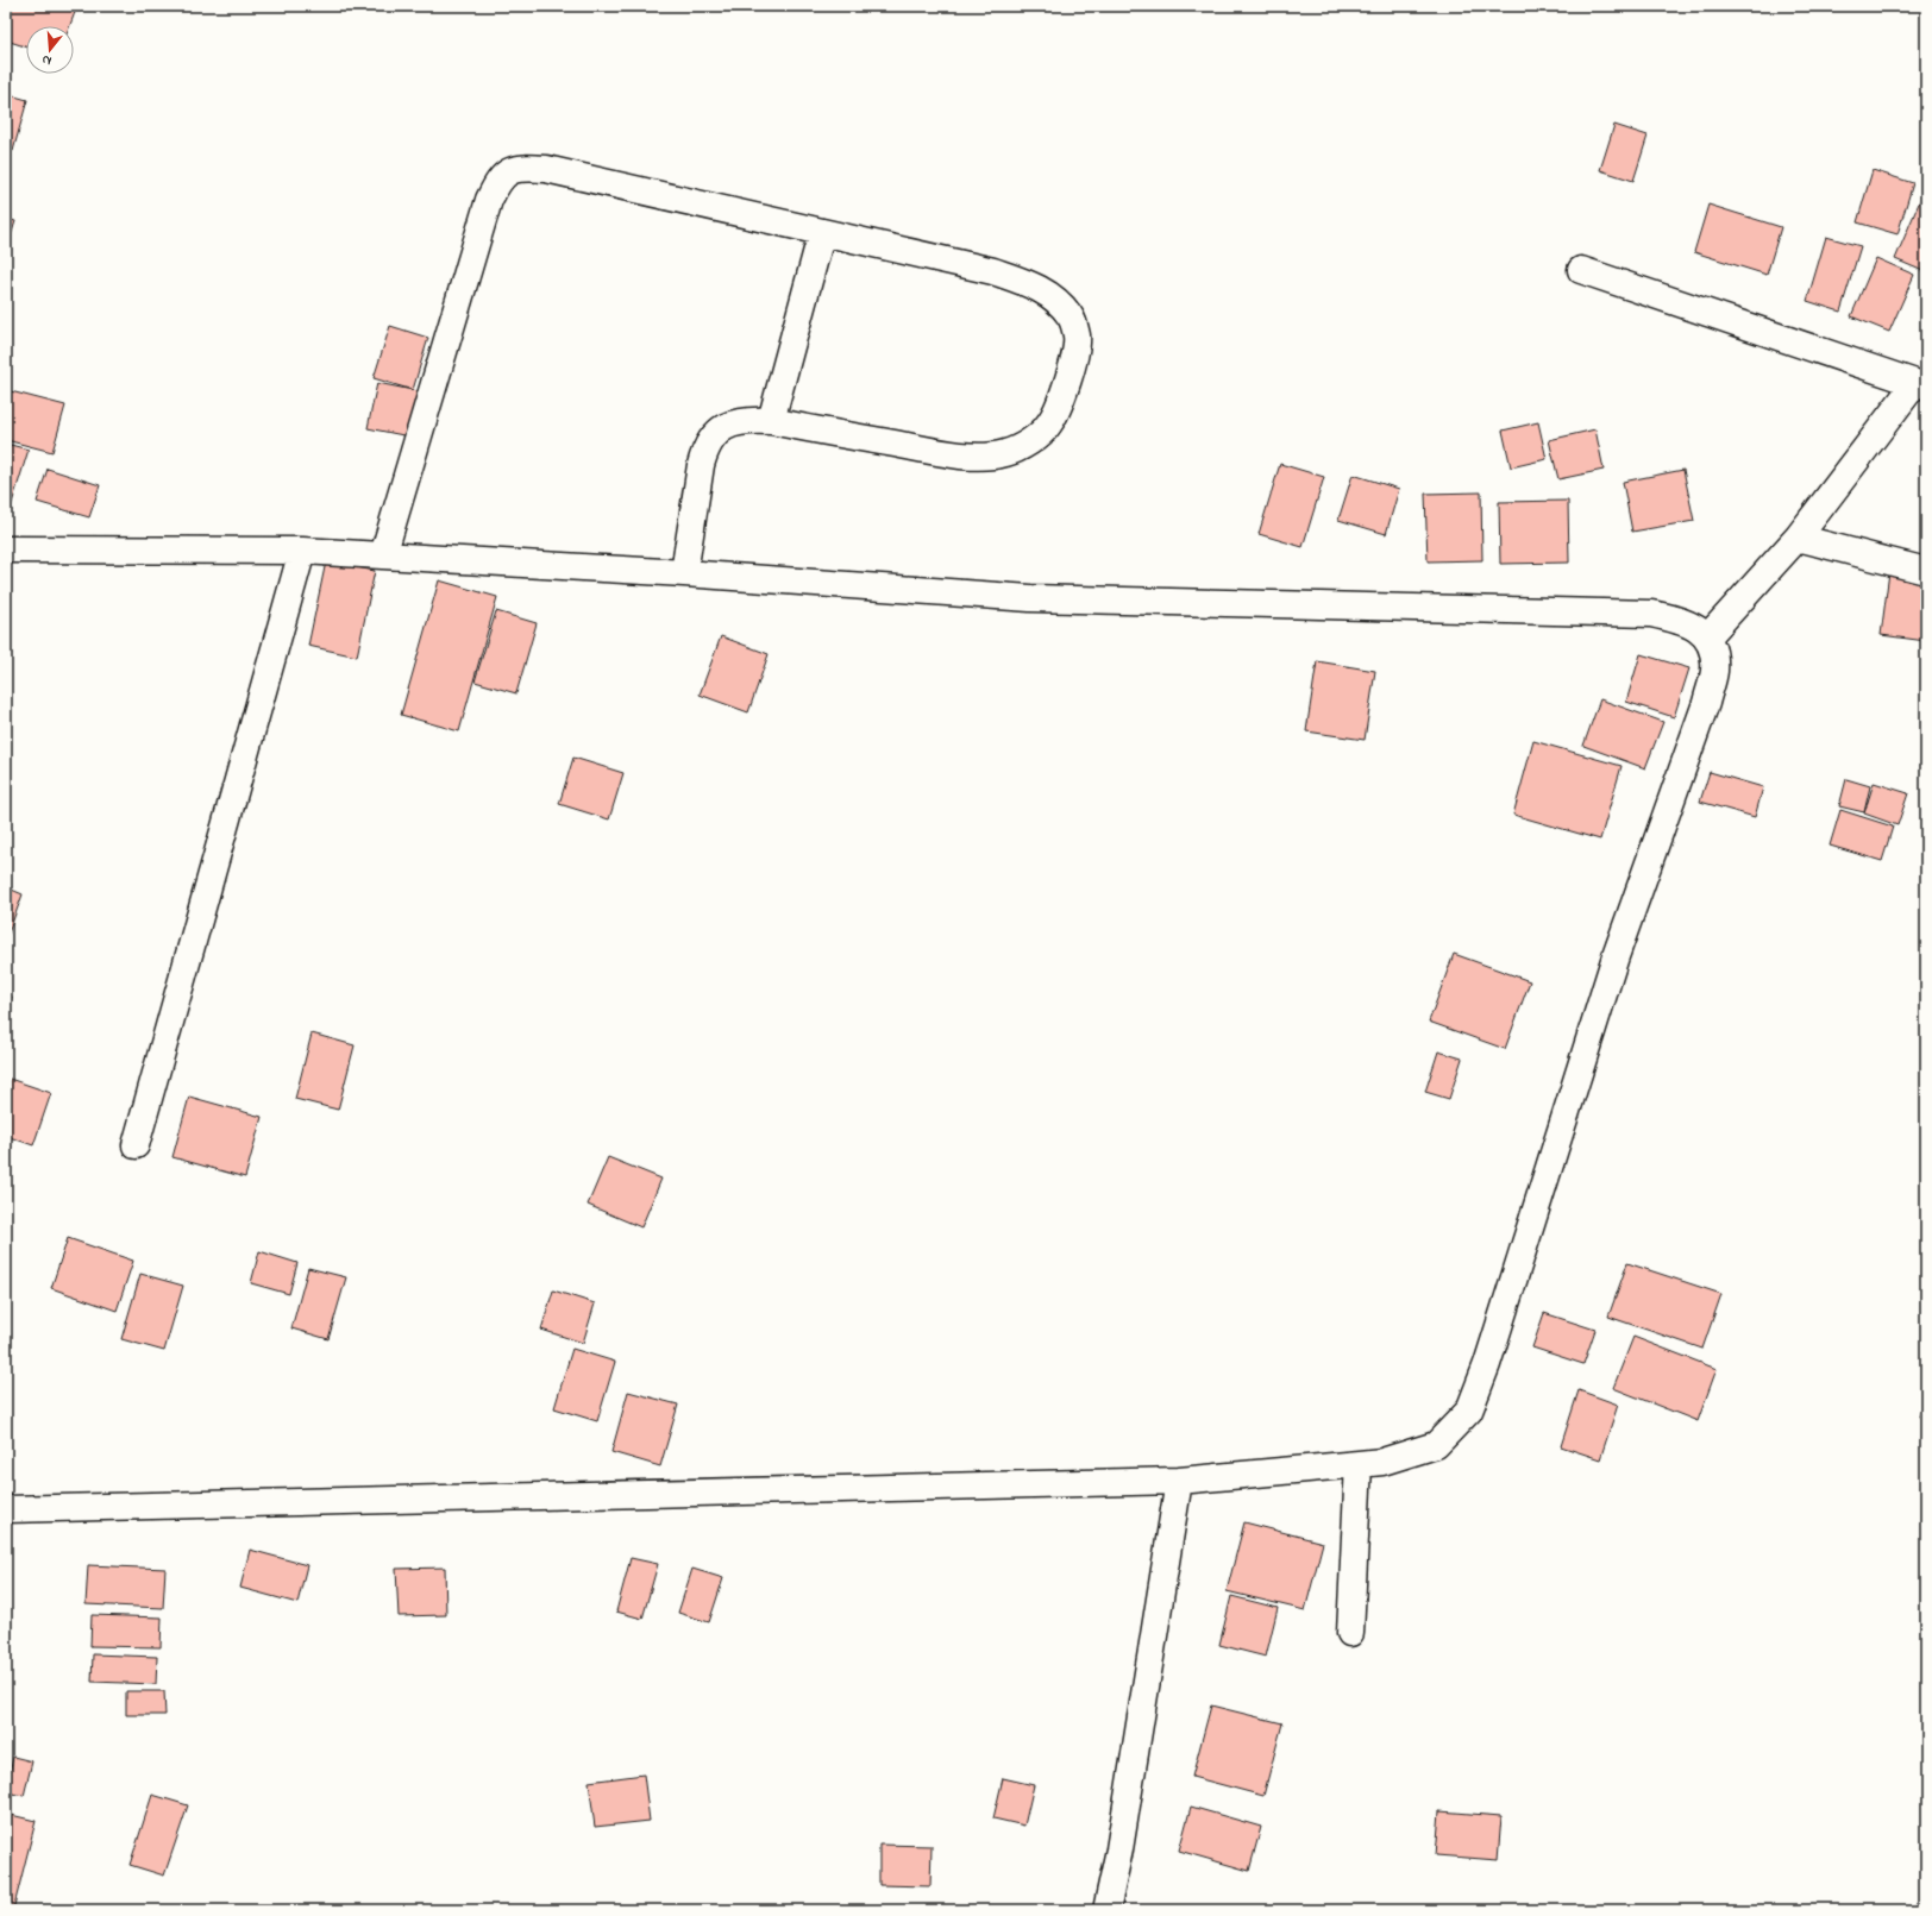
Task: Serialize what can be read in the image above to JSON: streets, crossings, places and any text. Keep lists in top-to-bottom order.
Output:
{
  "north": "bottom"
}
